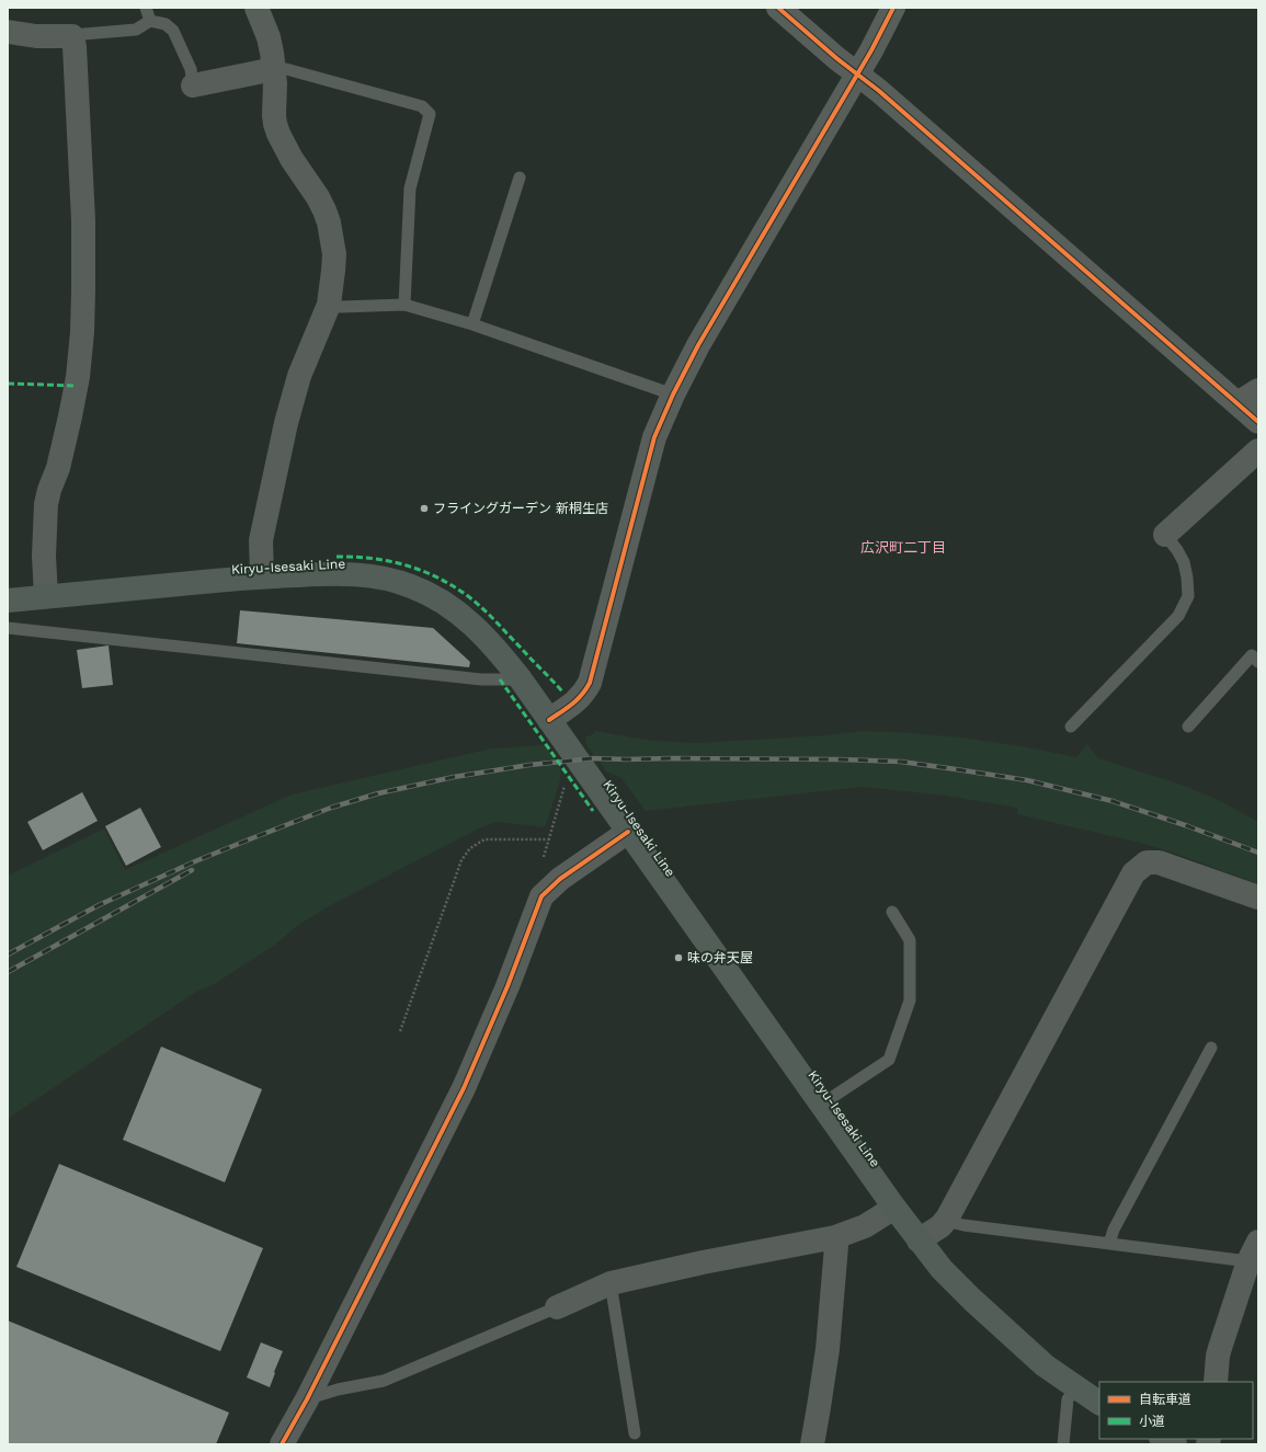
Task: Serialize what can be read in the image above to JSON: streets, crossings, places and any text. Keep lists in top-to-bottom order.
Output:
{
  "streets": {
    "main road": ["Kiryu-Isesaki Line"]
  },
  "districts": ["広沢町二丁目"],
  "places": ["フライングガーデン 新桐生店", "味の弁天屋"],
  "legend": ["自転車道", "小道"]
}
